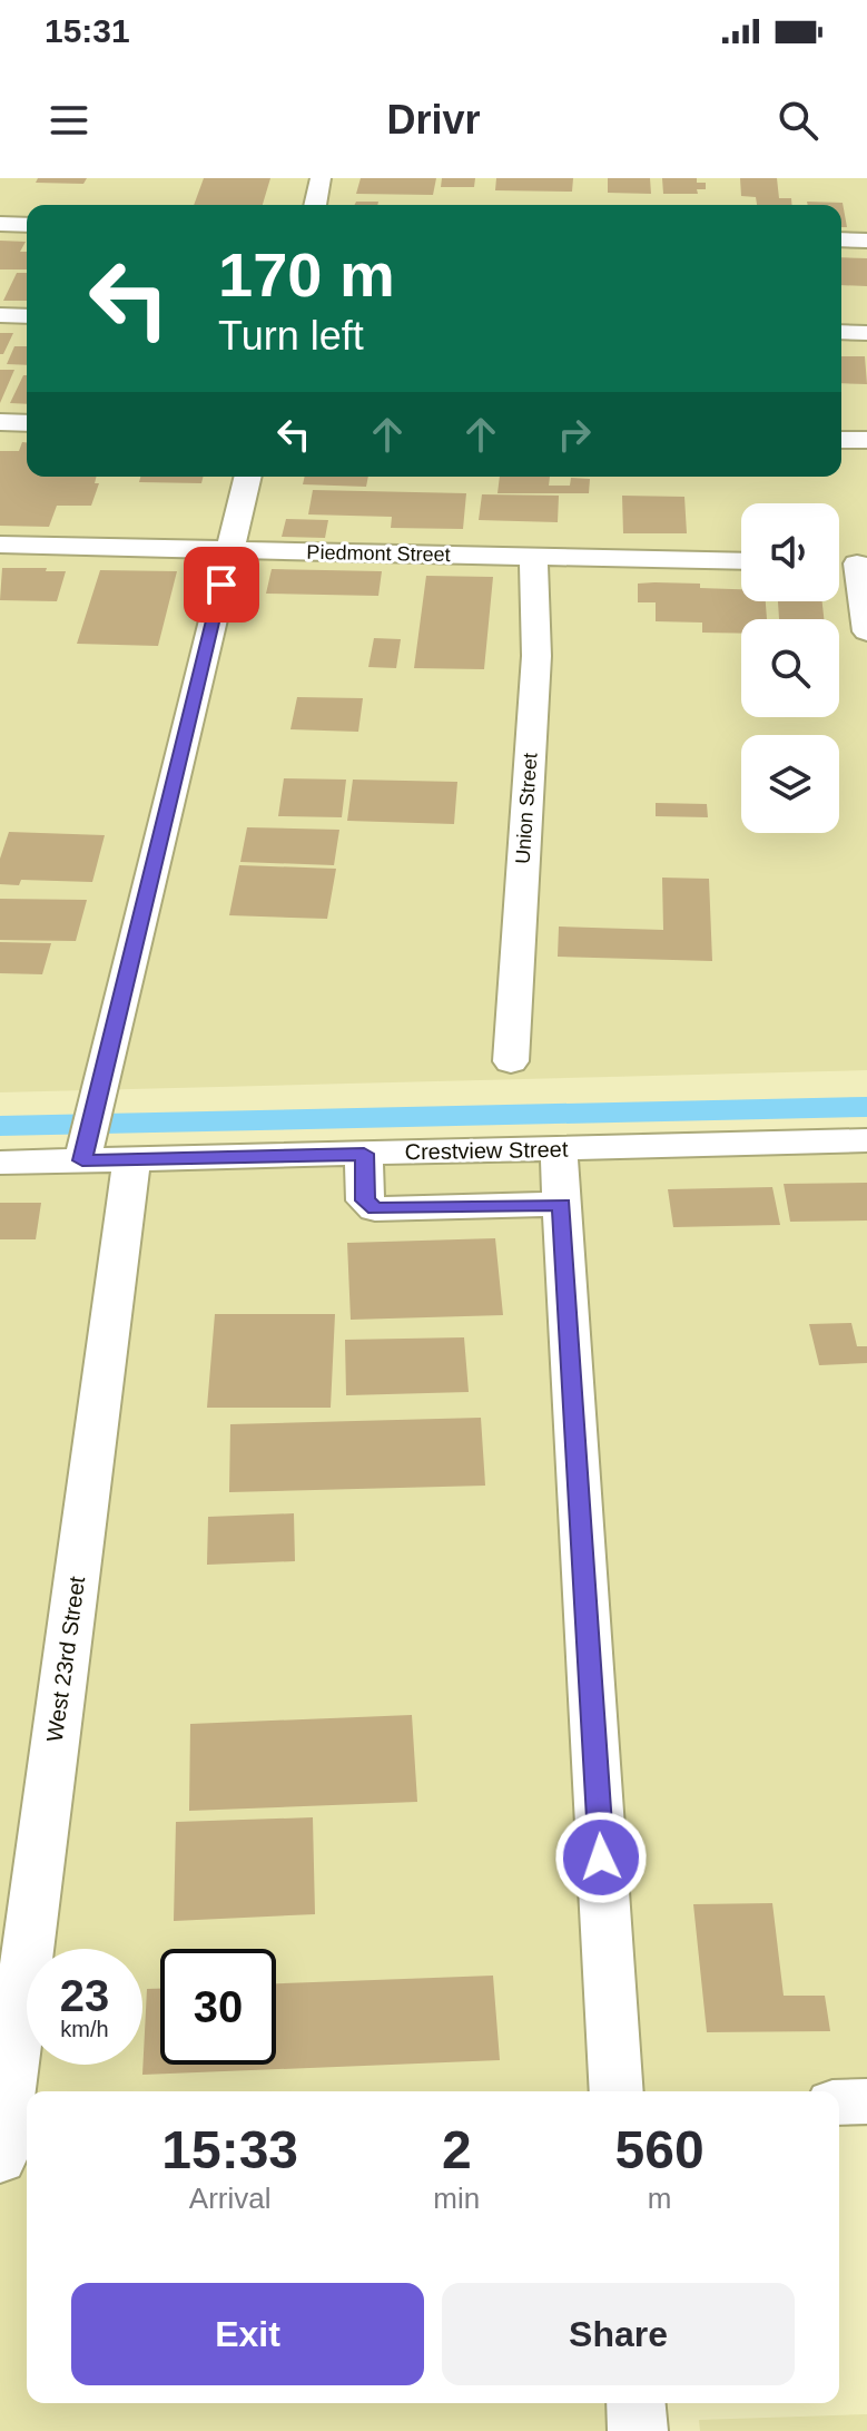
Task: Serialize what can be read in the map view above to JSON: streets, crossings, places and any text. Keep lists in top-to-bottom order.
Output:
{
  "streets": {
    "street": [
      "Piedmont Street",
      "Union Street",
      "Crestview Street",
      "West 23rd Street"
    ]
  },
  "crossings": [
    ["Piedmont Street", "Union Street"],
    ["Crestview Street", "West 23rd Street"]
  ],
  "page": {
    "status": "15:31",
    "header": "Drivr",
    "turn": ["170 m", "Turn left"],
    "speed": "23 km/h",
    "limit": "30",
    "eta": [
      "15:33",
      "Arrival",
      "2",
      "min",
      "560",
      "m"
    ],
    "buttons": ["Exit", "Share"]
  }
}
